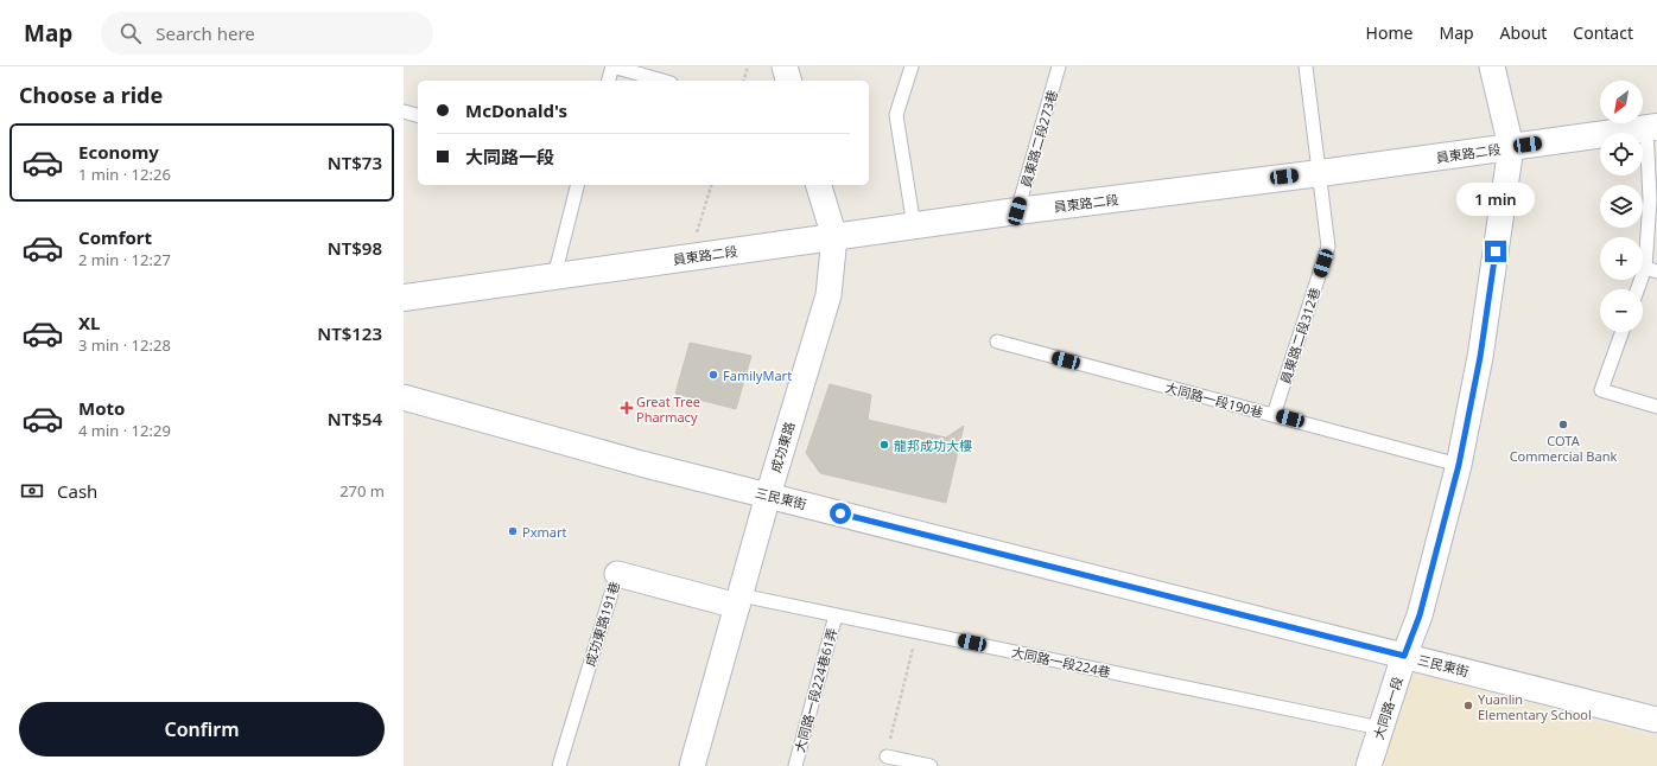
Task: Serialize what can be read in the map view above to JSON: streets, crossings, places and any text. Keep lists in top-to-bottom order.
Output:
{
  "streets": {
    "street": [
      "員東路二段",
      "成功東路",
      "三民東街",
      "成功東路191巷",
      "大同路一段"
    ],
    "lane": [
      "員東路二段273巷",
      "員東路二段312巷",
      "大同路一段190巷",
      "大同路一段224巷",
      "大同路一段224巷61弄"
    ]
  },
  "crossings": [
    ["員東路二段273巷", "員東路二段"],
    ["員東路二段", "員東路二段312巷"],
    ["員東路二段", "成功東路"],
    ["員東路二段", "大同路一段"],
    ["員東路二段312巷", "大同路一段190巷"],
    ["大同路一段190巷", "大同路一段"],
    ["成功東路", "三民東街"],
    ["成功東路", "成功東路191巷"],
    ["成功東路", "大同路一段224巷"],
    ["三民東街", "大同路一段"],
    ["成功東路191巷", "大同路一段224巷"],
    ["大同路一段224巷", "大同路一段224巷61弄"],
    ["大同路一段224巷", "大同路一段"]
  ],
  "places": {
    "other": [
      "FamilyMart",
      "COTA Commercial Bank",
      "龍邦成功大樓",
      "Pxmart",
      "Yuanlin Elementary School"
    ],
    "health": ["Great Tree Pharmacy"]
  },
  "north": "bottom left",
  "page": {
    "header": "Map",
    "search": "Search here",
    "nav": [
      "Home",
      "Map",
      "About",
      "Contact"
    ],
    "heading": "Choose a ride",
    "map_buttons": ["+", "−"],
    "banner": ["McDonald's", "大同路一段"],
    "list": [
      {
        "name": "Economy",
        "note": "1 min · 12:26",
        "value": "NT$73"
      },
      {
        "name": "Comfort",
        "note": "2 min · 12:27",
        "value": "NT$98"
      },
      {
        "name": "XL",
        "note": "3 min · 12:28",
        "value": "NT$123"
      },
      {
        "name": "Moto",
        "note": "4 min · 12:29",
        "value": "NT$54"
      }
    ],
    "bubble": "1 min",
    "pay": ["Cash", "270 m"],
    "buttons": "Confirm"
  }
}
